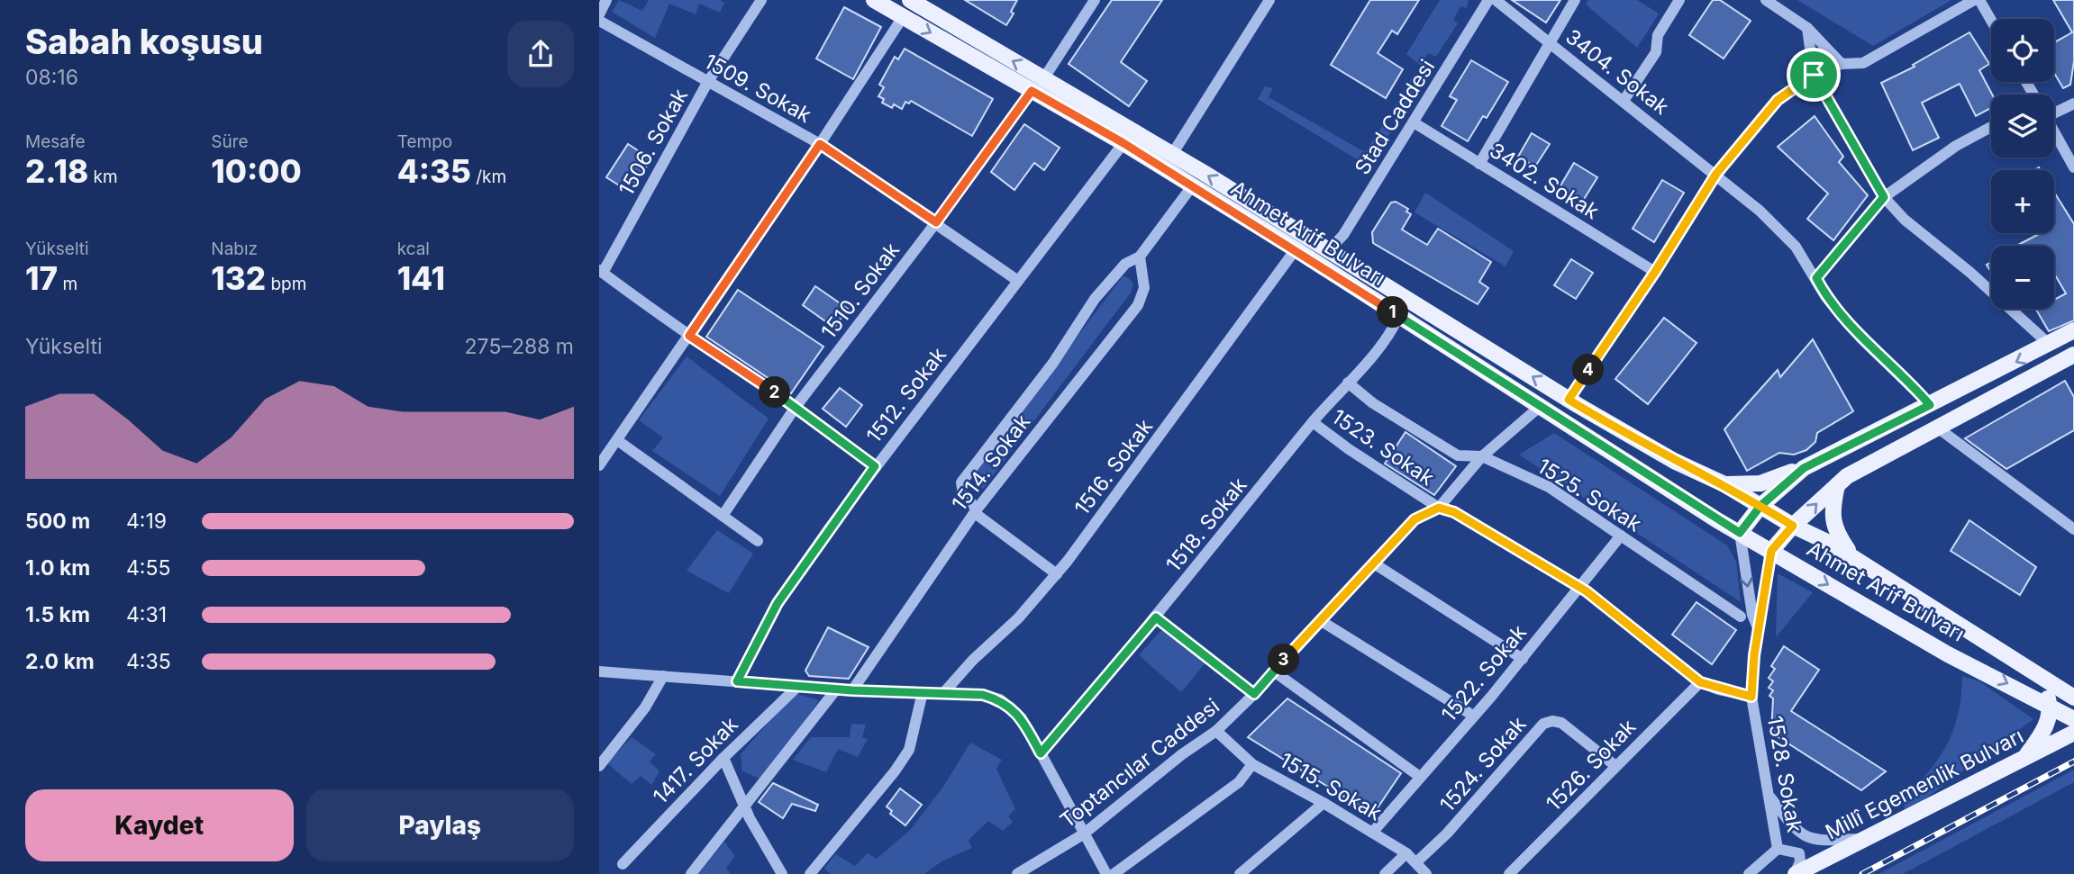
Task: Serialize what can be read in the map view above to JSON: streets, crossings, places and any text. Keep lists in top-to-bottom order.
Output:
{
  "streets": {
    "main road": ["Ahmet Arif Bulvarı", "Millî Egemenlik Bulvarı"],
    "street": [
      "3404. Sokak",
      "1509. Sokak",
      "Stad Caddesi",
      "1506. Sokak",
      "3402. Sokak",
      "1510. Sokak",
      "1512. Sokak",
      "1523. Sokak",
      "1514. Sokak",
      "1516. Sokak",
      "1525. Sokak",
      "1518. Sokak",
      "1522. Sokak",
      "1417. Sokak",
      "Toptancılar Caddesi",
      "1524. Sokak",
      "1526. Sokak",
      "1528. Sokak",
      "1515. Sokak"
    ]
  },
  "crossings": [
    ["1509. Sokak", "1506. Sokak"],
    ["1509. Sokak", "1510. Sokak"],
    ["1509. Sokak", "1512. Sokak"],
    ["Stad Caddesi", "3402. Sokak"],
    ["Stad Caddesi", "Ahmet Arif Bulvarı"],
    ["Ahmet Arif Bulvarı", "1510. Sokak"],
    ["Ahmet Arif Bulvarı", "1512. Sokak"],
    ["Ahmet Arif Bulvarı", "1516. Sokak"],
    ["Ahmet Arif Bulvarı", "1518. Sokak"],
    ["Ahmet Arif Bulvarı", "Toptancılar Caddesi"],
    ["Ahmet Arif Bulvarı", "1528. Sokak"],
    ["1523. Sokak", "1518. Sokak"],
    ["1523. Sokak", "1522. Sokak"],
    ["1523. Sokak", "Toptancılar Caddesi"],
    ["1523. Sokak", "1526. Sokak"],
    ["1523. Sokak", "1528. Sokak"],
    ["1525. Sokak", "1518. Sokak"],
    ["1525. Sokak", "1522. Sokak"],
    ["1525. Sokak", "Toptancılar Caddesi"],
    ["1522. Sokak", "1515. Sokak"],
    ["Toptancılar Caddesi", "1515. Sokak"],
    ["1524. Sokak", "1526. Sokak"],
    ["1524. Sokak", "1515. Sokak"]
  ],
  "page": {
    "heading": ["Sabah koşusu", "08:16"],
    "map_buttons": ["+", "−"],
    "stats": [
      ["Mesafe", "2.18 km"],
      ["Süre", "10:00"],
      ["Tempo", "4:35 /km"],
      ["Yükselti", "17 m"],
      ["Nabız", "132 bpm"],
      ["kcal", "141"]
    ],
    "pins": [
      "1",
      "4",
      "2",
      "3"
    ],
    "chart": ["Yükselti", "275–288 m"],
    "list": [
      {
        "name": "500 m",
        "note": "4:19"
      },
      {
        "name": "1.0 km",
        "note": "4:55"
      },
      {
        "name": "1.5 km",
        "note": "4:31"
      },
      {
        "name": "2.0 km",
        "note": "4:35"
      }
    ],
    "buttons": ["Kaydet", "Paylaş"]
  }
}
